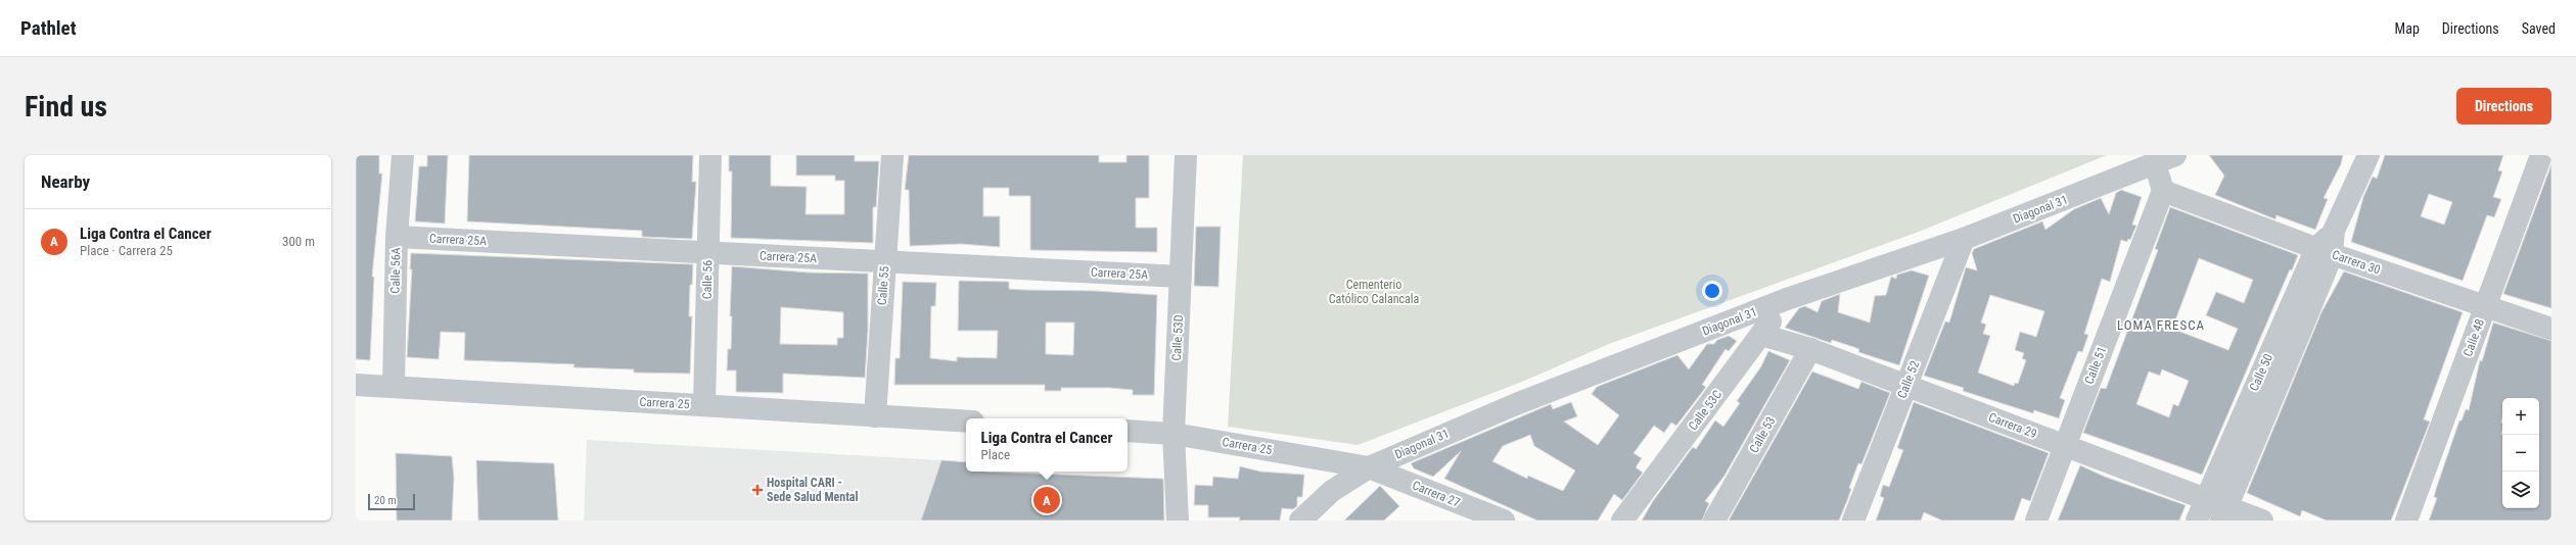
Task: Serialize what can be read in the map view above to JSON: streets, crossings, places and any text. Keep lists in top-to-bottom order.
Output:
{
  "streets": {
    "street": [
      "Diagonal 31",
      "Carrera 25A",
      "Carrera 30",
      "Calle 56A",
      "Calle 56",
      "Calle 55",
      "Calle 53D",
      "Calle 48",
      "Calle 51",
      "Calle 50",
      "Calle 52",
      "Carrera 25",
      "Calle 53C",
      "Carrera 29",
      "Calle 53",
      "Carrera 27"
    ]
  },
  "crossings": [
    ["Diagonal 31", "Calle 52"],
    ["Diagonal 31", "Carrera 25"],
    ["Diagonal 31", "Calle 53C"],
    ["Diagonal 31", "Carrera 27"],
    ["Carrera 25A", "Calle 56A"],
    ["Carrera 25A", "Calle 56"],
    ["Carrera 25A", "Calle 55"],
    ["Carrera 25A", "Calle 53D"],
    ["Carrera 30", "Calle 48"],
    ["Carrera 30", "Calle 51"],
    ["Carrera 30", "Calle 50"],
    ["Calle 56A", "Carrera 25"],
    ["Calle 56", "Carrera 25"],
    ["Calle 55", "Carrera 25"],
    ["Calle 53D", "Carrera 25"],
    ["Calle 51", "Carrera 29"],
    ["Calle 50", "Carrera 29"],
    ["Calle 52", "Carrera 29"],
    ["Carrera 25", "Carrera 27"],
    ["Calle 53C", "Carrera 29"],
    ["Carrera 29", "Calle 53"]
  ],
  "districts": ["LOMA FRESCA"],
  "parks": ["Cementerio Católico Calancala"],
  "places": {
    "health": ["Hospital CARI - Sede Salud Mental"]
  },
  "scale_bar": "20 m",
  "page": {
    "header": "Pathlet",
    "nav": ["Map", "Directions", "Saved"],
    "buttons": "Directions",
    "title": "Find us",
    "heading": "Nearby",
    "list": [
      {
        "mark": "A",
        "name": "Liga Contra el Cancer",
        "note": "Place · Carrera 25",
        "value": "300 m"
      }
    ],
    "map_buttons": ["+", "−"],
    "popup": ["Liga Contra el Cancer", "Place"],
    "pins": "A",
    "scale": "20 m"
  }
}
